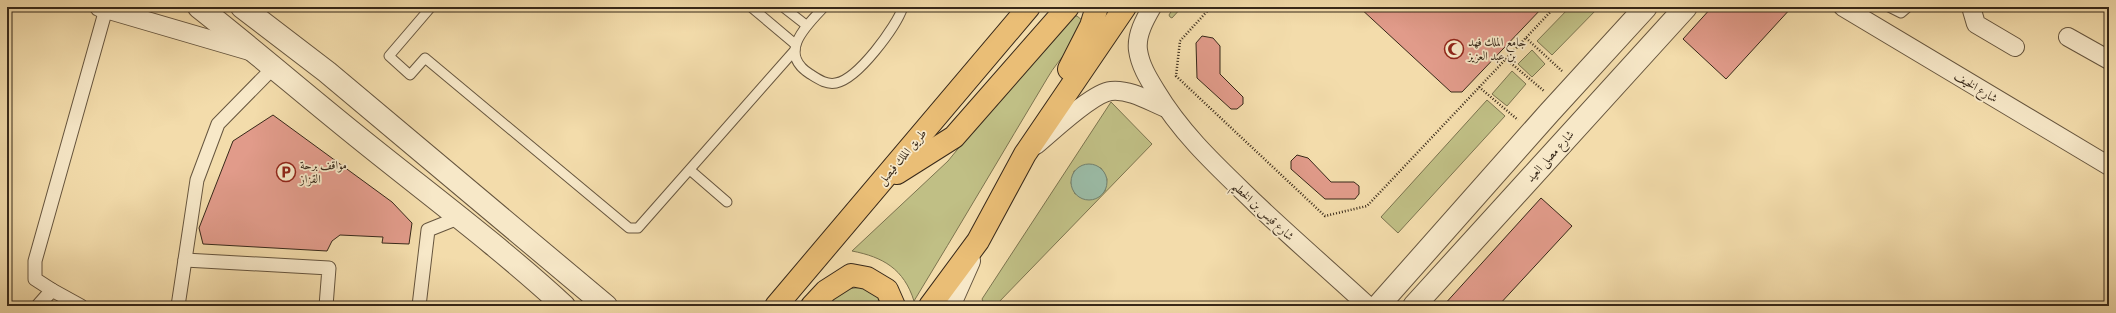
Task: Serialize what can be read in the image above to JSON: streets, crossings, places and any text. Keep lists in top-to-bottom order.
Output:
{
  "streets": {
    "highway": ["طريق الملك فيصل"],
    "street": ["شارع الخيف", "شارع مصلى العيد", "شارع قيس بن الخطيم"]
  },
  "places": {
    "mosque": ["جامع الملك فهد بن عبد العزيز"],
    "parking": ["مواقف برحة القزاز"]
  }
}
